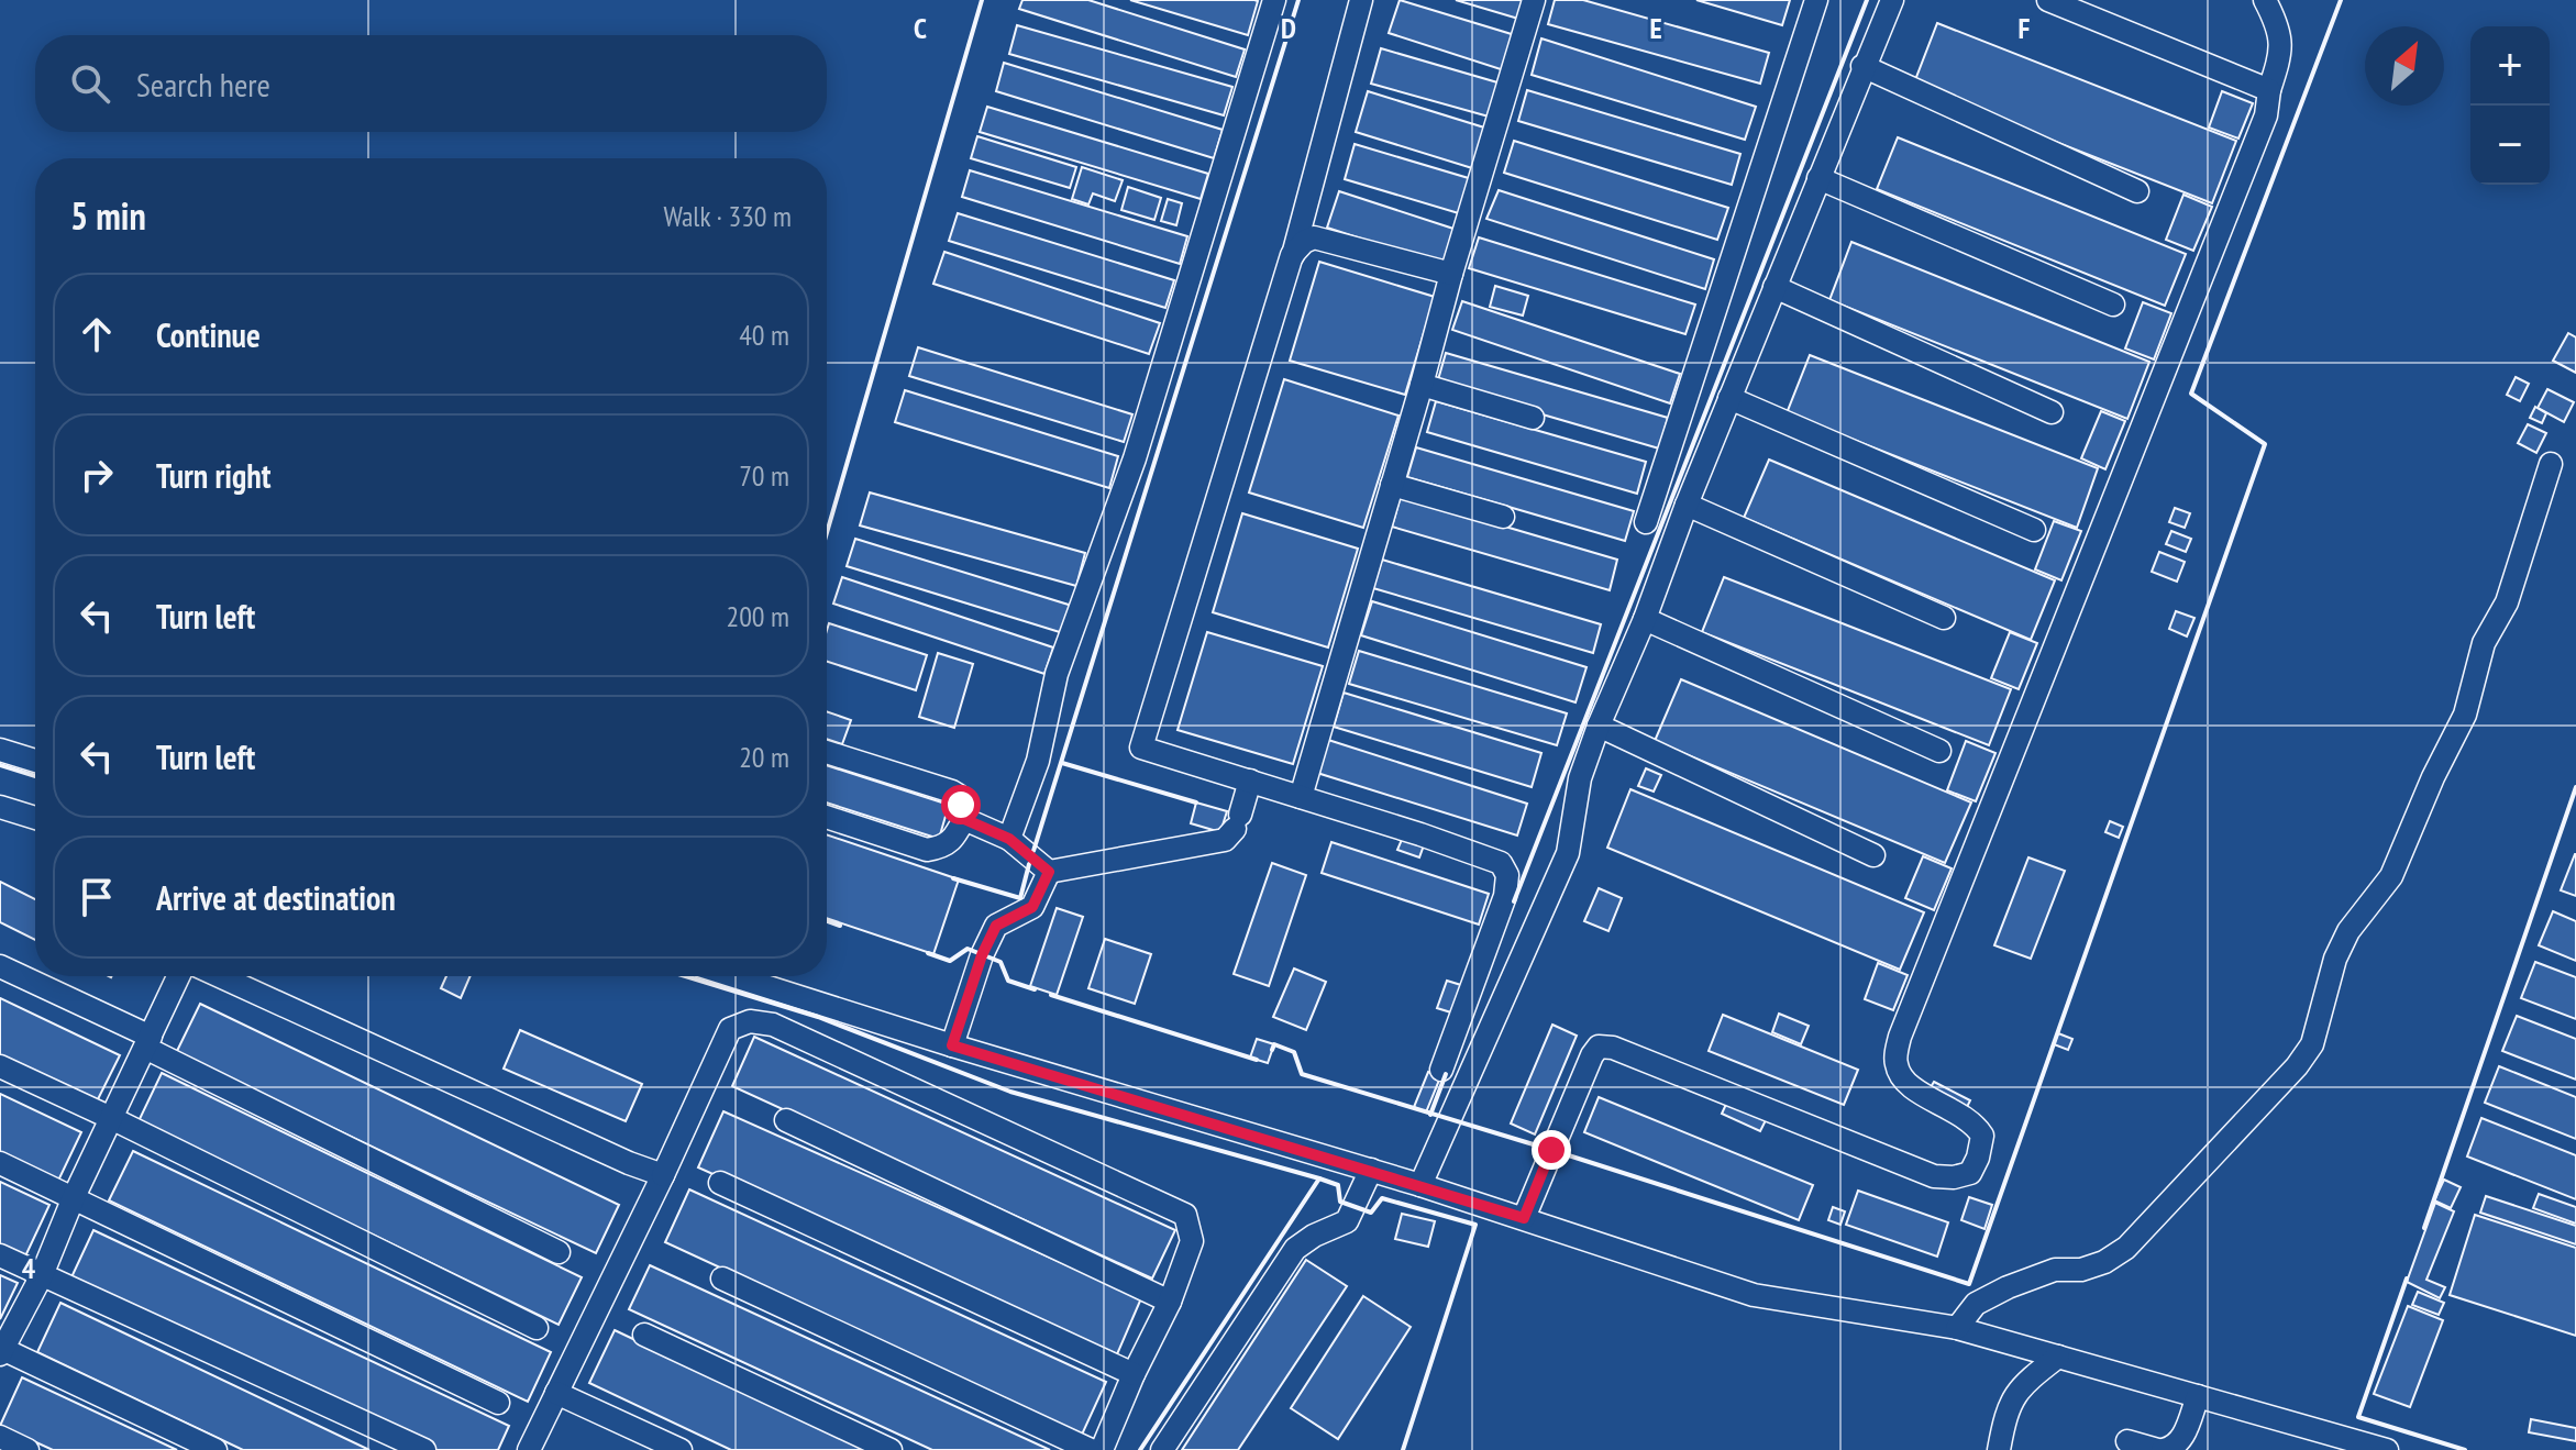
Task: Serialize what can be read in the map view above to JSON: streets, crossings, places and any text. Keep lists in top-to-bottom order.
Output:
{
  "north": "top right",
  "page": {
    "map_buttons": ["+", "−"],
    "search": "Search here",
    "heading": ["5 min", "Walk · 330 m"],
    "list": [
      ["Continue", "40 m"],
      ["Turn right", "70 m"],
      ["Turn left", "200 m"],
      ["Turn left", "20 m"],
      "Arrive at destination"
    ]
  },
  "grid": {
    "columns": [
      "C",
      "D",
      "E",
      "F"
    ],
    "rows": ["4"]
  }
}
